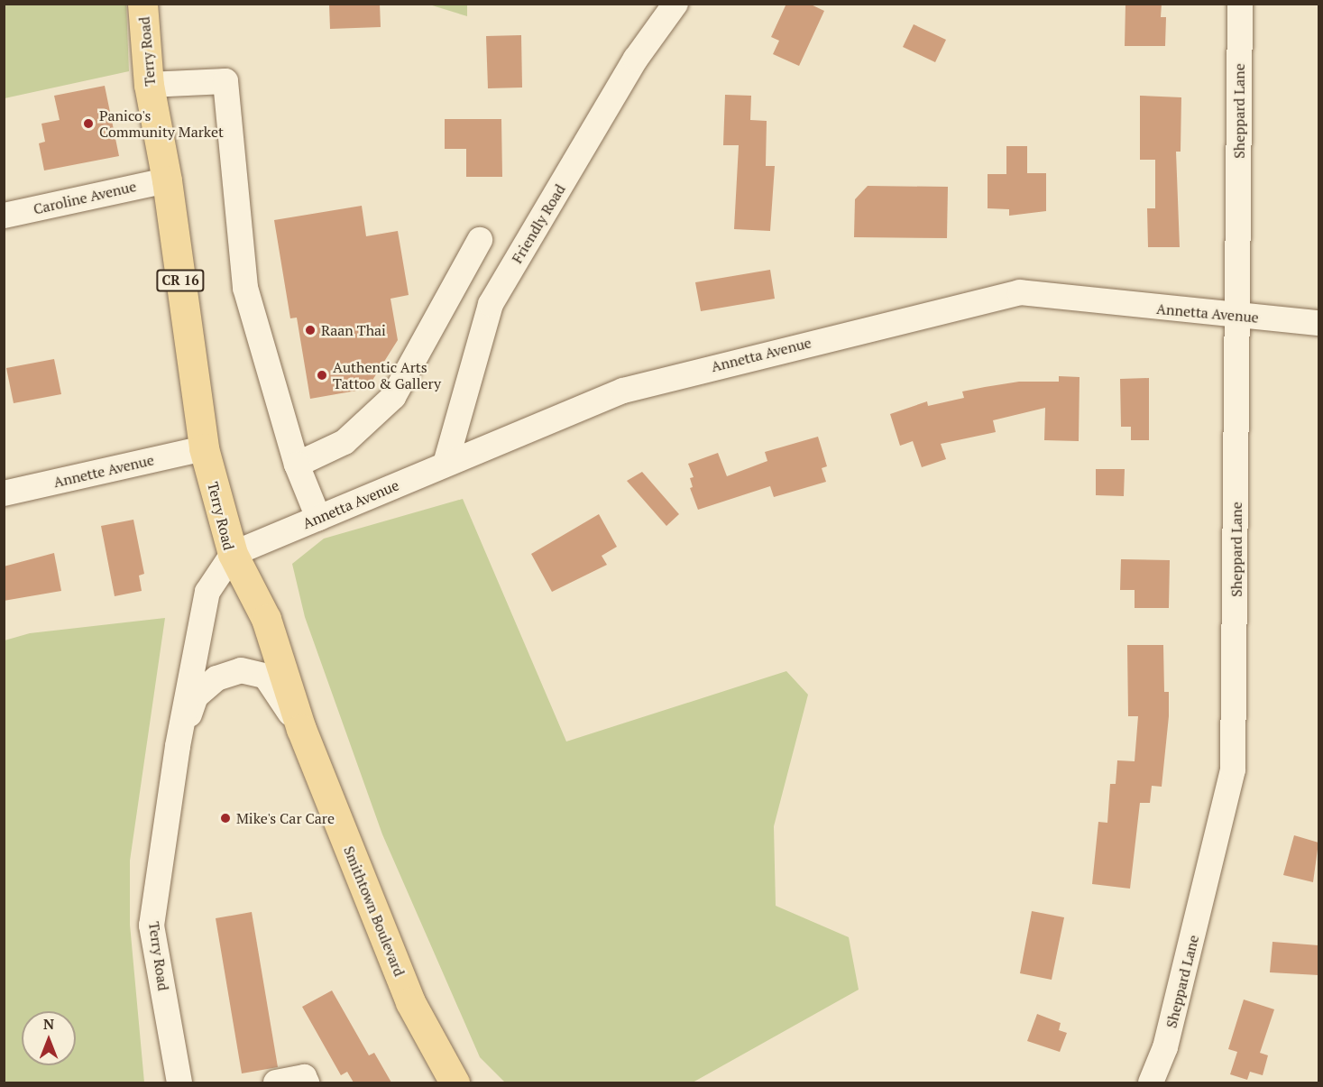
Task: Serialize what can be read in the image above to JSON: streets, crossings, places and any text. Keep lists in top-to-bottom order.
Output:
{
  "streets": {
    "main road": ["Terry Road", "CR 16", "Smithtown Boulevard"],
    "street": [
      "Sheppard Lane",
      "Caroline Avenue",
      "Friendly Road",
      "Annetta Avenue",
      "Annette Avenue"
    ]
  },
  "crossings": [
    ["Terry Road", "Caroline Avenue"],
    ["Terry Road", "Annetta Avenue"],
    ["Terry Road", "Annette Avenue"],
    ["Terry Road", "Smithtown Boulevard"],
    ["Sheppard Lane", "Annetta Avenue"],
    ["Friendly Road", "Annetta Avenue"],
    ["Annetta Avenue", "Smithtown Boulevard"]
  ],
  "places": [
    "Panico's Community Market",
    "Raan Thai",
    "Authentic Arts Tattoo & Gallery",
    "Mike's Car Care"
  ],
  "north": "top"
}
